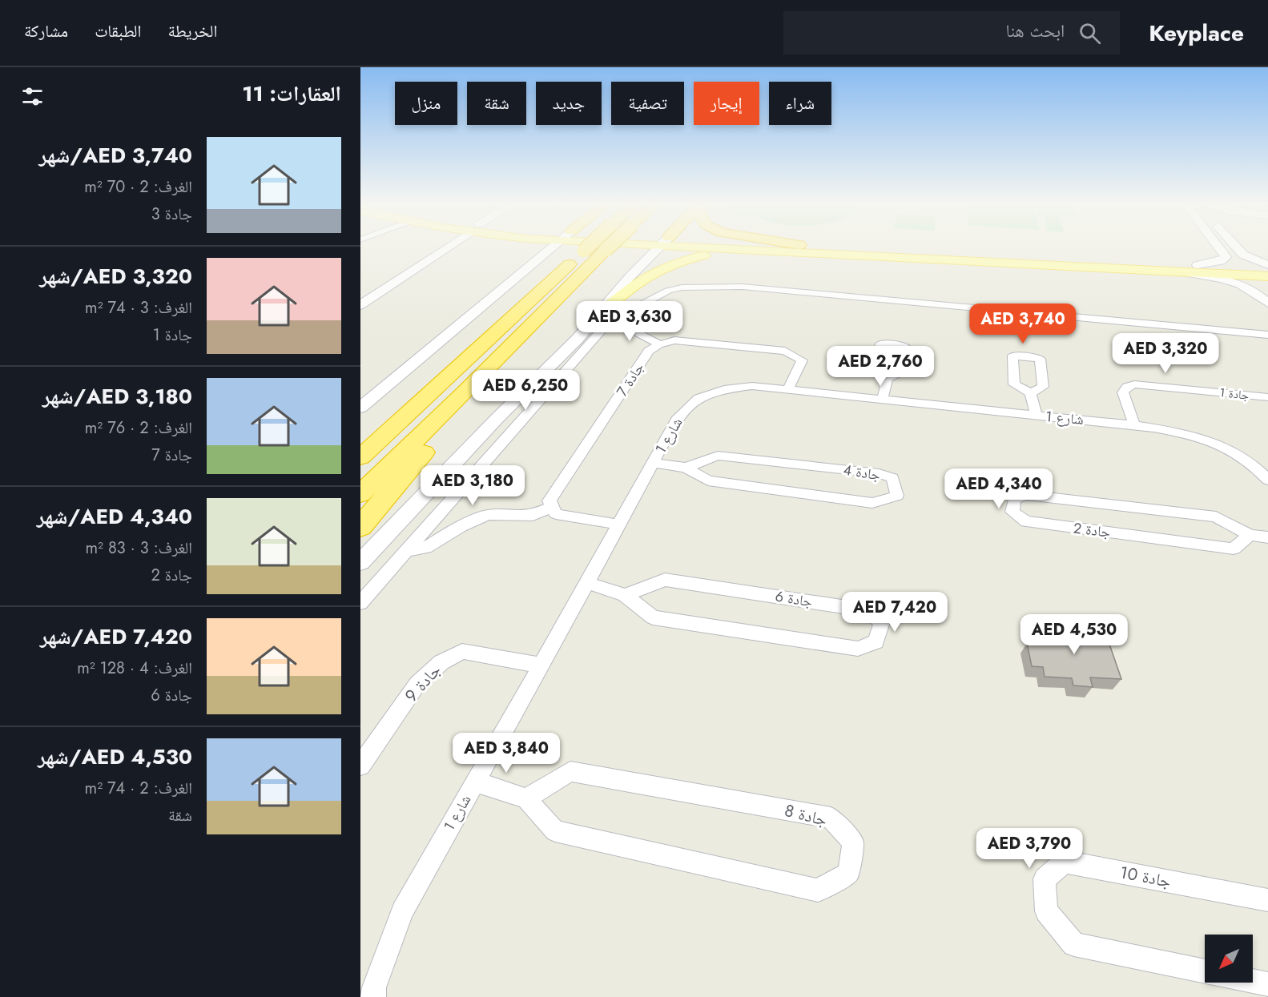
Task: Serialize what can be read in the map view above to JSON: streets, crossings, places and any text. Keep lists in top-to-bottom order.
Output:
{
  "streets": {
    "street": [
      "جادة 7",
      "جادة 1",
      "شارع 1",
      "جادة 4",
      "جادة 2",
      "جادة 6",
      "جادة 9",
      "جادة 8",
      "جادة 10"
    ]
  },
  "crossings": [
    ["جادة 1", "شارع 1"],
    ["شارع 1", "جادة 4"],
    ["شارع 1", "جادة 6"],
    ["شارع 1", "جادة 9"]
  ],
  "north": "bottom left",
  "page": {
    "header": "Keyplace",
    "search": "ابحث هنا",
    "nav": ["الخريطة", "الطبقات", "مشاركة"],
    "heading": "العقارات: 11",
    "chip": [
      "شراء",
      "إيجار",
      "تصفية",
      "جديد",
      "شقة",
      "منزل"
    ],
    "list": [
      {
        "name": "AED 3,740/شهر",
        "note": "الغرف: 2 · 70 m² · جادة 3"
      },
      {
        "name": "AED 3,320/شهر",
        "note": "الغرف: 3 · 74 m² · جادة 1"
      },
      {
        "name": "AED 3,180/شهر",
        "note": "الغرف: 2 · 76 m² · جادة 7"
      },
      {
        "name": "AED 4,340/شهر",
        "note": "الغرف: 3 · 83 m² · جادة 2"
      },
      {
        "name": "AED 7,420/شهر",
        "note": "الغرف: 4 · 128 m² · جادة 6"
      },
      {
        "name": "AED 4,530/شهر",
        "note": "الغرف: 2 · 74 m² · شقة"
      }
    ],
    "price": [
      "AED 3,630",
      "AED 3,740",
      "AED 3,320",
      "AED 2,760",
      "AED 6,250",
      "AED 3,180",
      "AED 4,340",
      "AED 7,420",
      "AED 4,530",
      "AED 3,840",
      "AED 3,790"
    ]
  }
}
